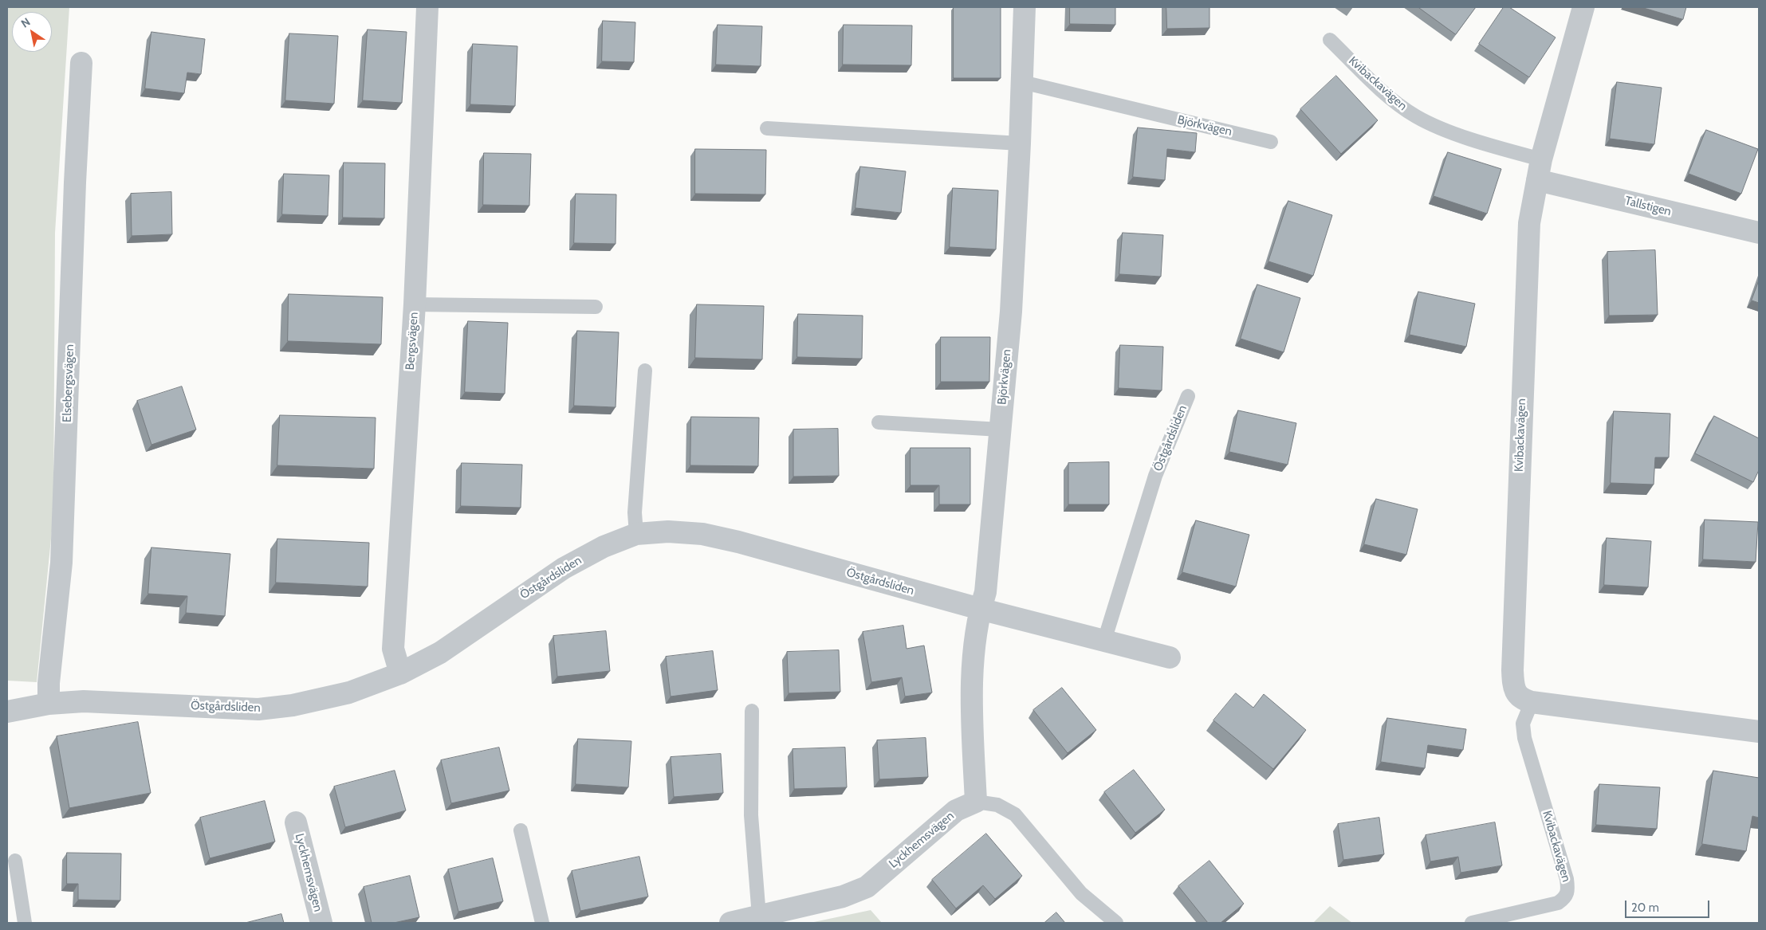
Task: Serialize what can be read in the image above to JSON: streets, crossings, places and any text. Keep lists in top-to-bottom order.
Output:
{
  "streets": {
    "street": [
      "Kvibackavägen",
      "Björkvägen",
      "Tallstigen",
      "Bergsvägen",
      "Elsebergsvägen",
      "Östgårdsliden",
      "Lyckhemsvägen"
    ]
  },
  "crossings": [
    ["Kvibackavägen", "Tallstigen"],
    ["Björkvägen", "Östgårdsliden"],
    ["Bergsvägen", "Östgårdsliden"],
    ["Elsebergsvägen", "Östgårdsliden"]
  ],
  "scale_bar": "20 m",
  "north": "top left"
}
